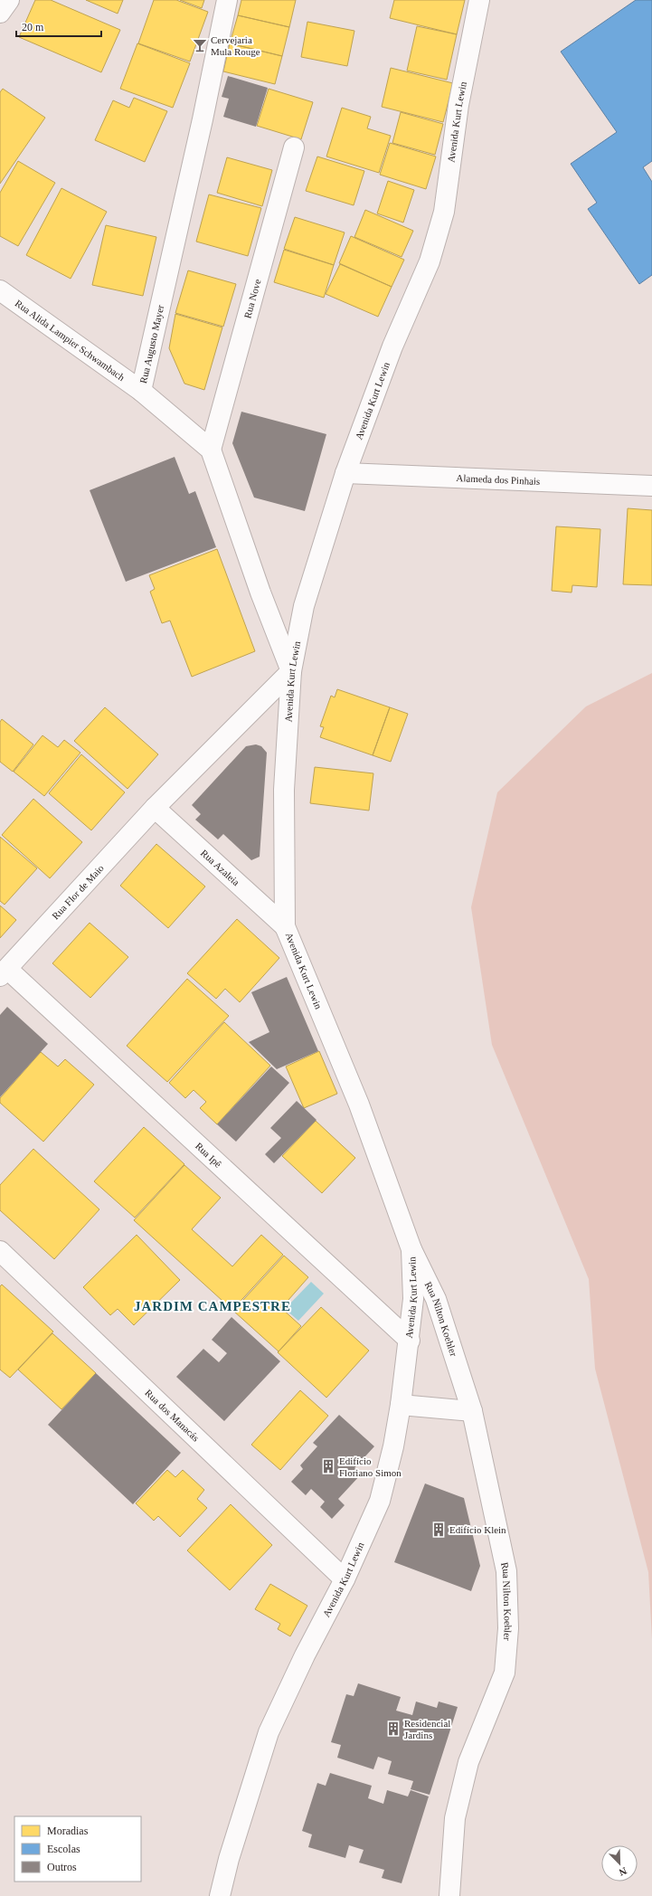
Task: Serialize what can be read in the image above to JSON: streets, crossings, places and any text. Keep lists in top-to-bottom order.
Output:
{
  "streets": {
    "street": [
      "Avenida Kurt Lewin",
      "Rua Nove",
      "Rua Alida Lampier Schwambach",
      "Rua Augusto Mayer",
      "Alameda dos Pinhais",
      "Rua Azaleia",
      "Rua Flor de Maio",
      "Rua Ipê",
      "Rua Nilton Koehler",
      "Rua dos Manacás"
    ]
  },
  "crossings": [
    ["Avenida Kurt Lewin", "Alameda dos Pinhais"],
    ["Avenida Kurt Lewin", "Rua Azaleia"],
    ["Avenida Kurt Lewin", "Rua Flor de Maio"],
    ["Avenida Kurt Lewin", "Rua Ipê"],
    ["Avenida Kurt Lewin", "Rua Nilton Koehler"],
    ["Avenida Kurt Lewin", "Rua dos Manacás"],
    ["Rua Nove", "Rua Augusto Mayer"],
    ["Rua Alida Lampier Schwambach", "Rua Augusto Mayer"],
    ["Rua Azaleia", "Rua Flor de Maio"],
    ["Rua Flor de Maio", "Rua Ipê"]
  ],
  "districts": ["JARDIM CAMPESTRE"],
  "places": {
    "bar": ["Cervejaria Mula Rouge"],
    "building": ["Edifício Floriano Simon", "Edifício Klein", "Residencial Jardins"]
  },
  "legend": ["Moradias", "Escolas", "Outros"],
  "scale_bar": "20 m",
  "north": "bottom right"
}
